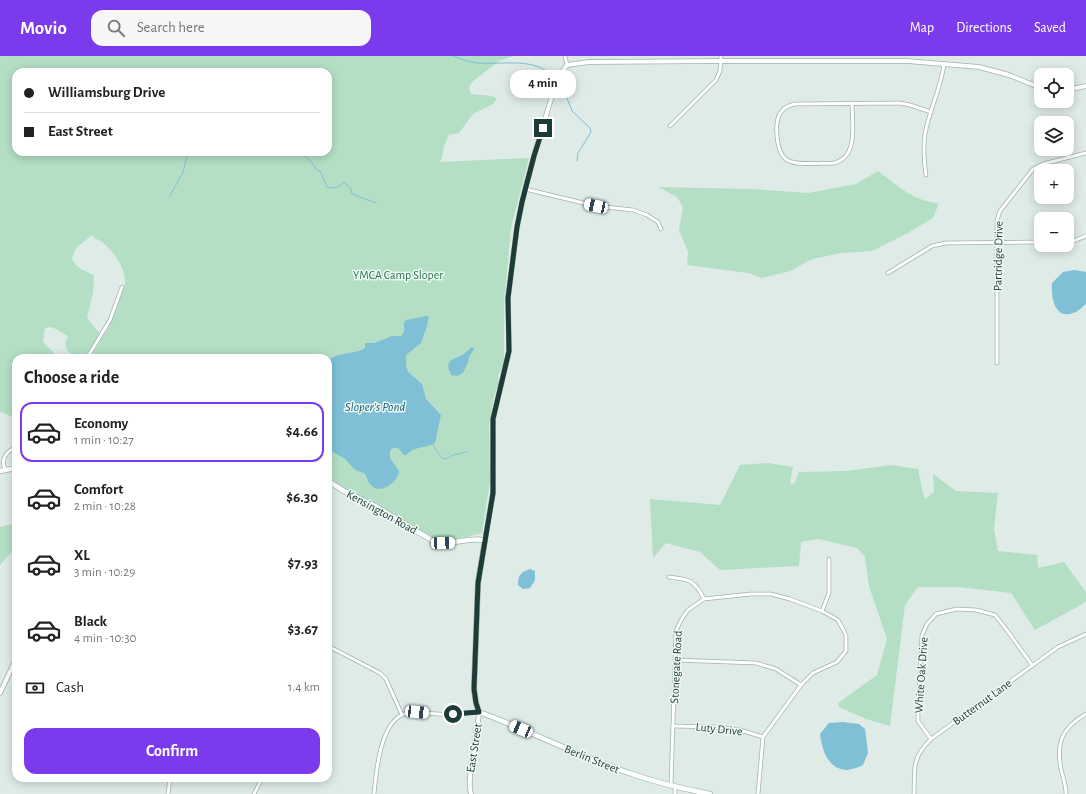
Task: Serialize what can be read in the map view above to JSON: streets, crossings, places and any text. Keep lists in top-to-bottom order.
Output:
{
  "streets": {
    "main road": ["Kensington Road", "East Street", "Berlin Street"],
    "street": [
      "Partridge Drive",
      "Stonegate Road",
      "White Oak Drive",
      "Butternut Lane",
      "Luty Drive"
    ]
  },
  "crossings": [
    ["Kensington Road", "East Street"],
    ["Stonegate Road", "Luty Drive"],
    ["Stonegate Road", "Berlin Street"],
    ["White Oak Drive", "Butternut Lane"],
    ["East Street", "Berlin Street"]
  ],
  "water": ["Sloper's Pond"],
  "parks": ["YMCA Camp Sloper"],
  "page": {
    "header": "Movio",
    "search": "Search here",
    "nav": ["Map", "Directions", "Saved"],
    "map_buttons": ["+", "−"],
    "banner": ["Williamsburg Drive", "East Street"],
    "bubble": "4 min",
    "heading": "Choose a ride",
    "list": [
      {
        "name": "Economy",
        "note": "1 min · 10:27",
        "value": "$4.66"
      },
      {
        "name": "Comfort",
        "note": "2 min · 10:28",
        "value": "$6.30"
      },
      {
        "name": "XL",
        "note": "3 min · 10:29",
        "value": "$7.93"
      },
      {
        "name": "Black",
        "note": "4 min · 10:30",
        "value": "$3.67"
      }
    ],
    "pay": ["Cash", "1.4 km"],
    "buttons": "Confirm"
  }
}
